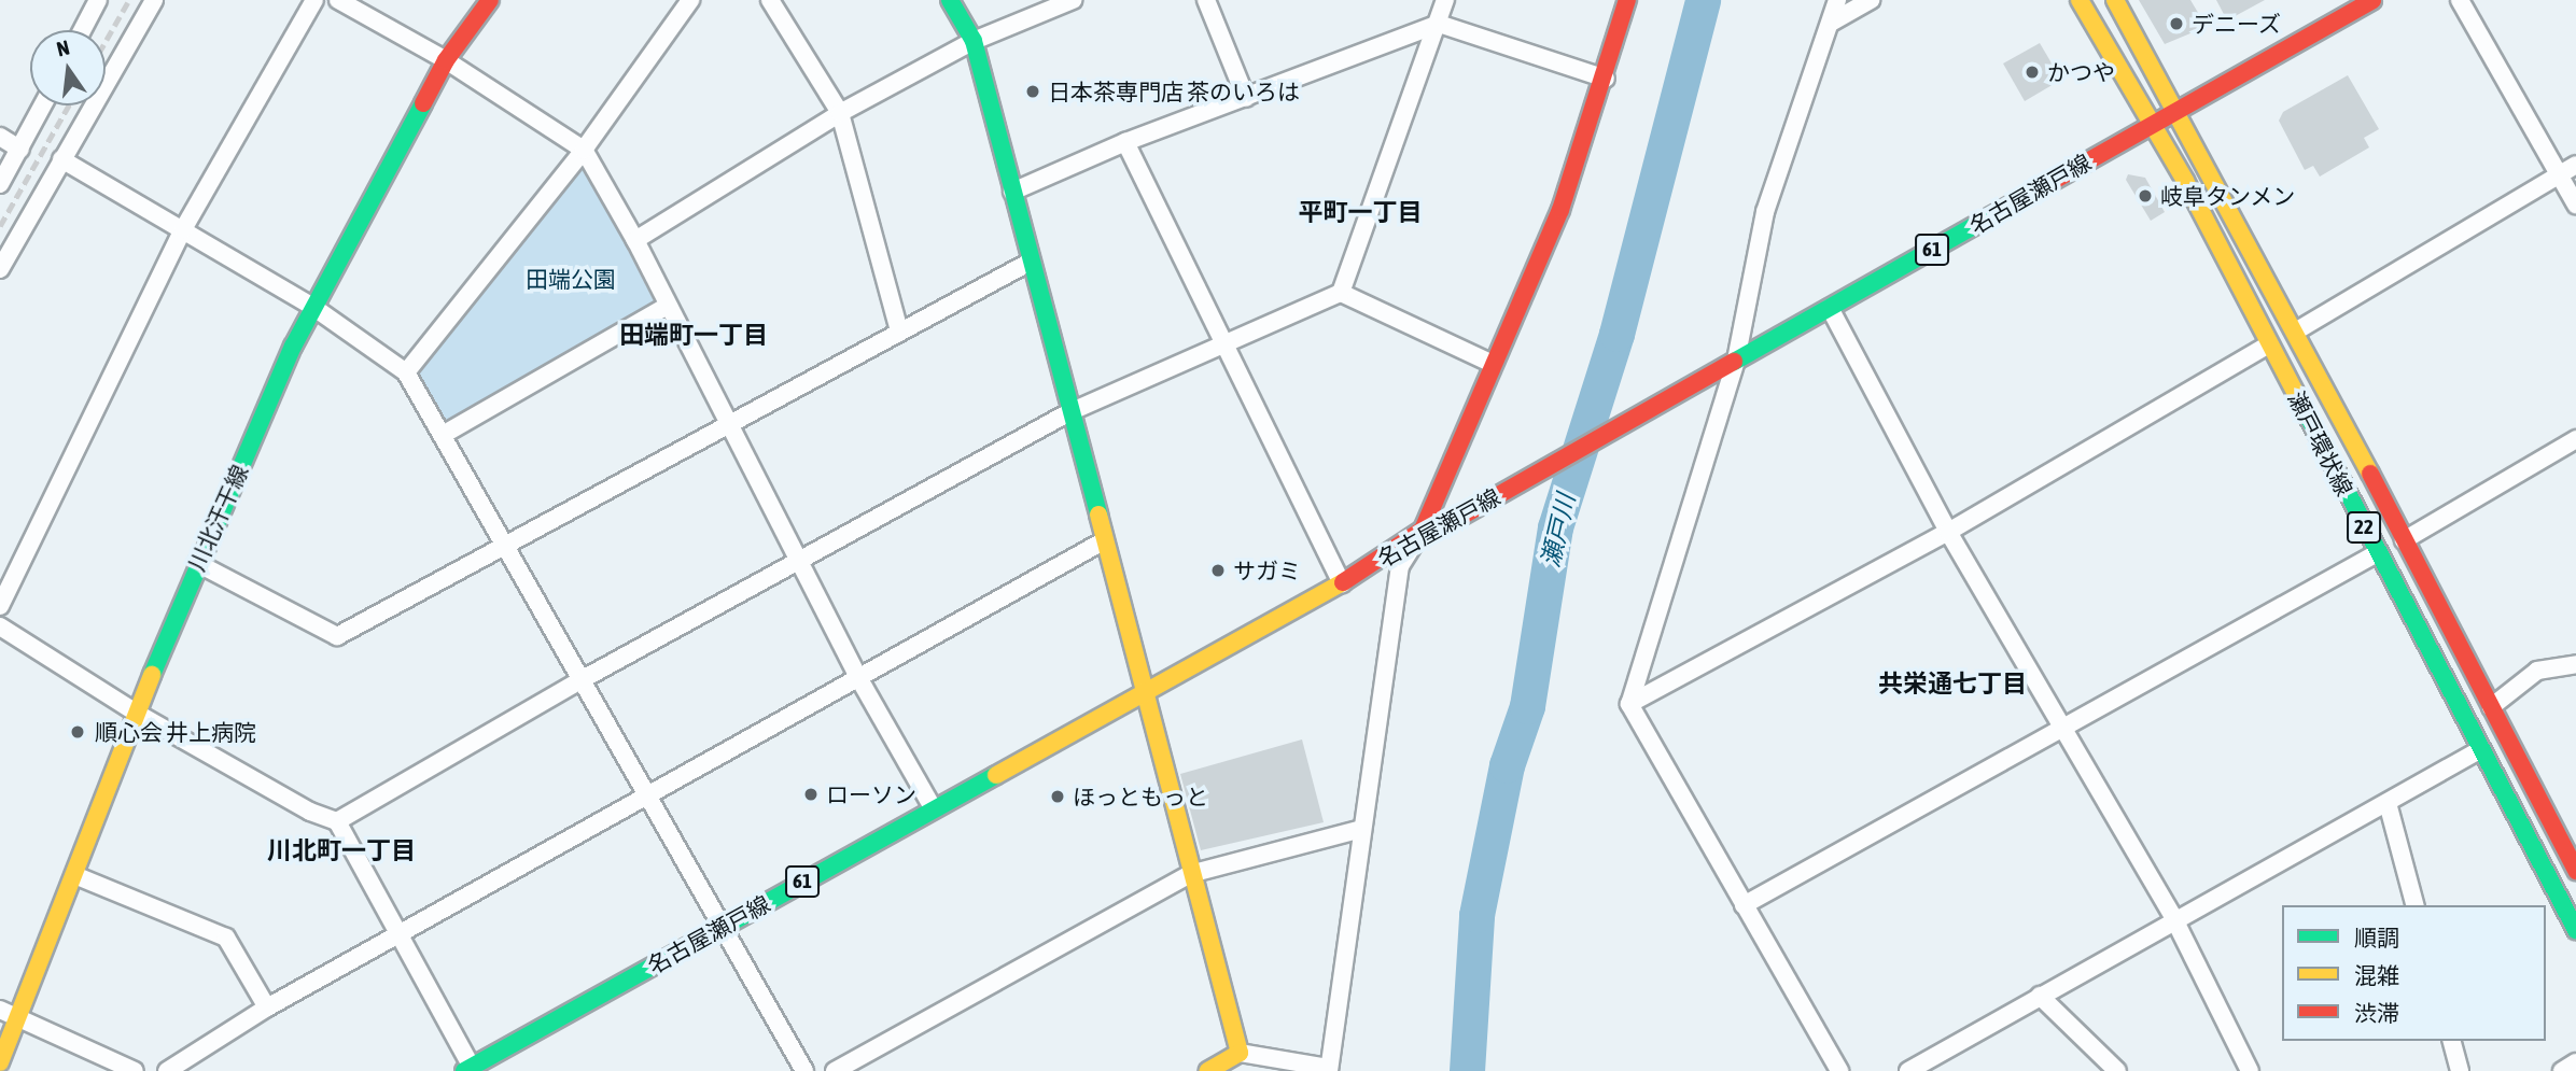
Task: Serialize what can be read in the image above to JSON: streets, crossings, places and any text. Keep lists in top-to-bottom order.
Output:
{
  "streets": {
    "main road": [
      "名古屋瀬戸線",
      "61",
      "瀬戸環状線",
      "川北汗干線",
      "22"
    ]
  },
  "crossings": [
    ["名古屋瀬戸線", "瀬戸環状線"]
  ],
  "districts": [
    "平町一丁目",
    "田端町一丁目",
    "共栄通七丁目",
    "川北町一丁目"
  ],
  "water": ["瀬戸川"],
  "parks": ["田端公園"],
  "places": [
    "デニーズ",
    "かつや",
    "日本茶専門店 茶のいろは",
    "岐阜タンメン",
    "サガミ",
    "順心会 井上病院",
    "ローソン",
    "ほっともっと"
  ],
  "legend": ["順調", "混雑", "渋滞"],
  "north": "top"
}
